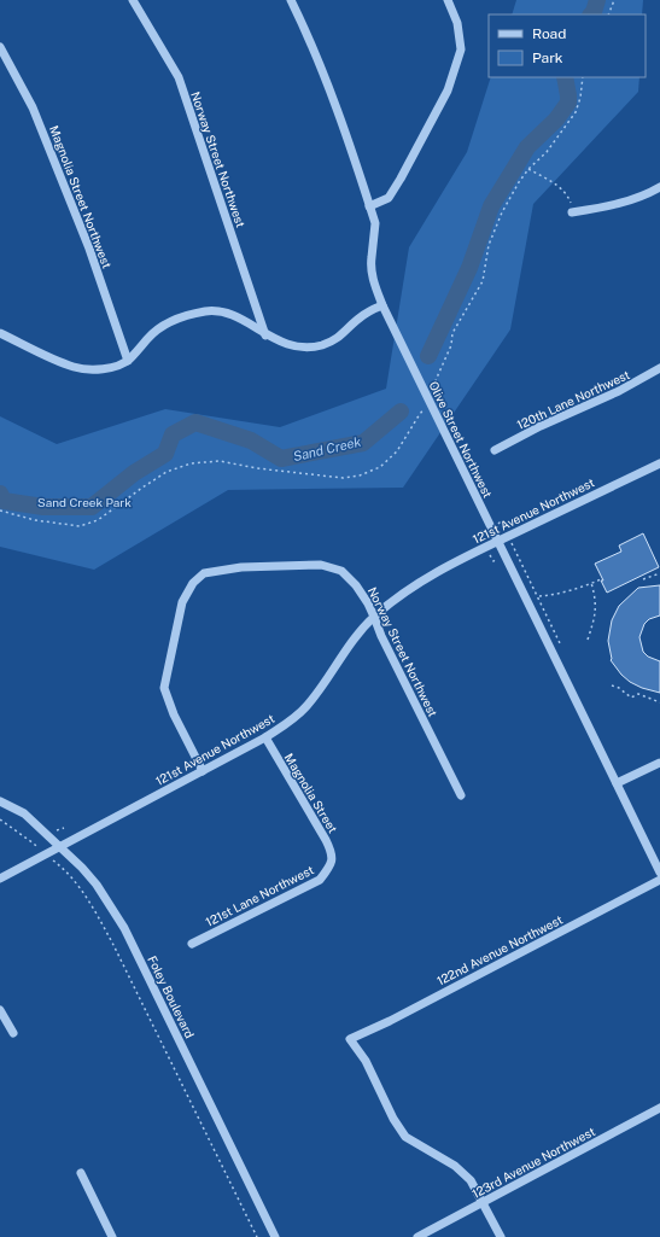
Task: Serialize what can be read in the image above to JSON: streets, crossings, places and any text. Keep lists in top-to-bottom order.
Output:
{
  "streets": {
    "street": [
      "Norway Street Northwest",
      "Magnolia Street Northwest",
      "120th Lane Northwest",
      "Olive Street Northwest",
      "121st Avenue Northwest",
      "Magnolia Street",
      "121st Lane Northwest",
      "122nd Avenue Northwest",
      "Foley Boulevard",
      "123rd Avenue Northwest"
    ]
  },
  "crossings": [
    ["Norway Street Northwest", "121st Avenue Northwest"],
    ["Olive Street Northwest", "121st Avenue Northwest"],
    ["121st Avenue Northwest", "Magnolia Street"],
    ["121st Avenue Northwest", "Foley Boulevard"],
    ["Magnolia Street", "121st Lane Northwest"],
    ["122nd Avenue Northwest", "123rd Avenue Northwest"]
  ],
  "water": ["Sand Creek"],
  "parks": ["Sand Creek Park"],
  "legend": ["Road", "Park"]
}
